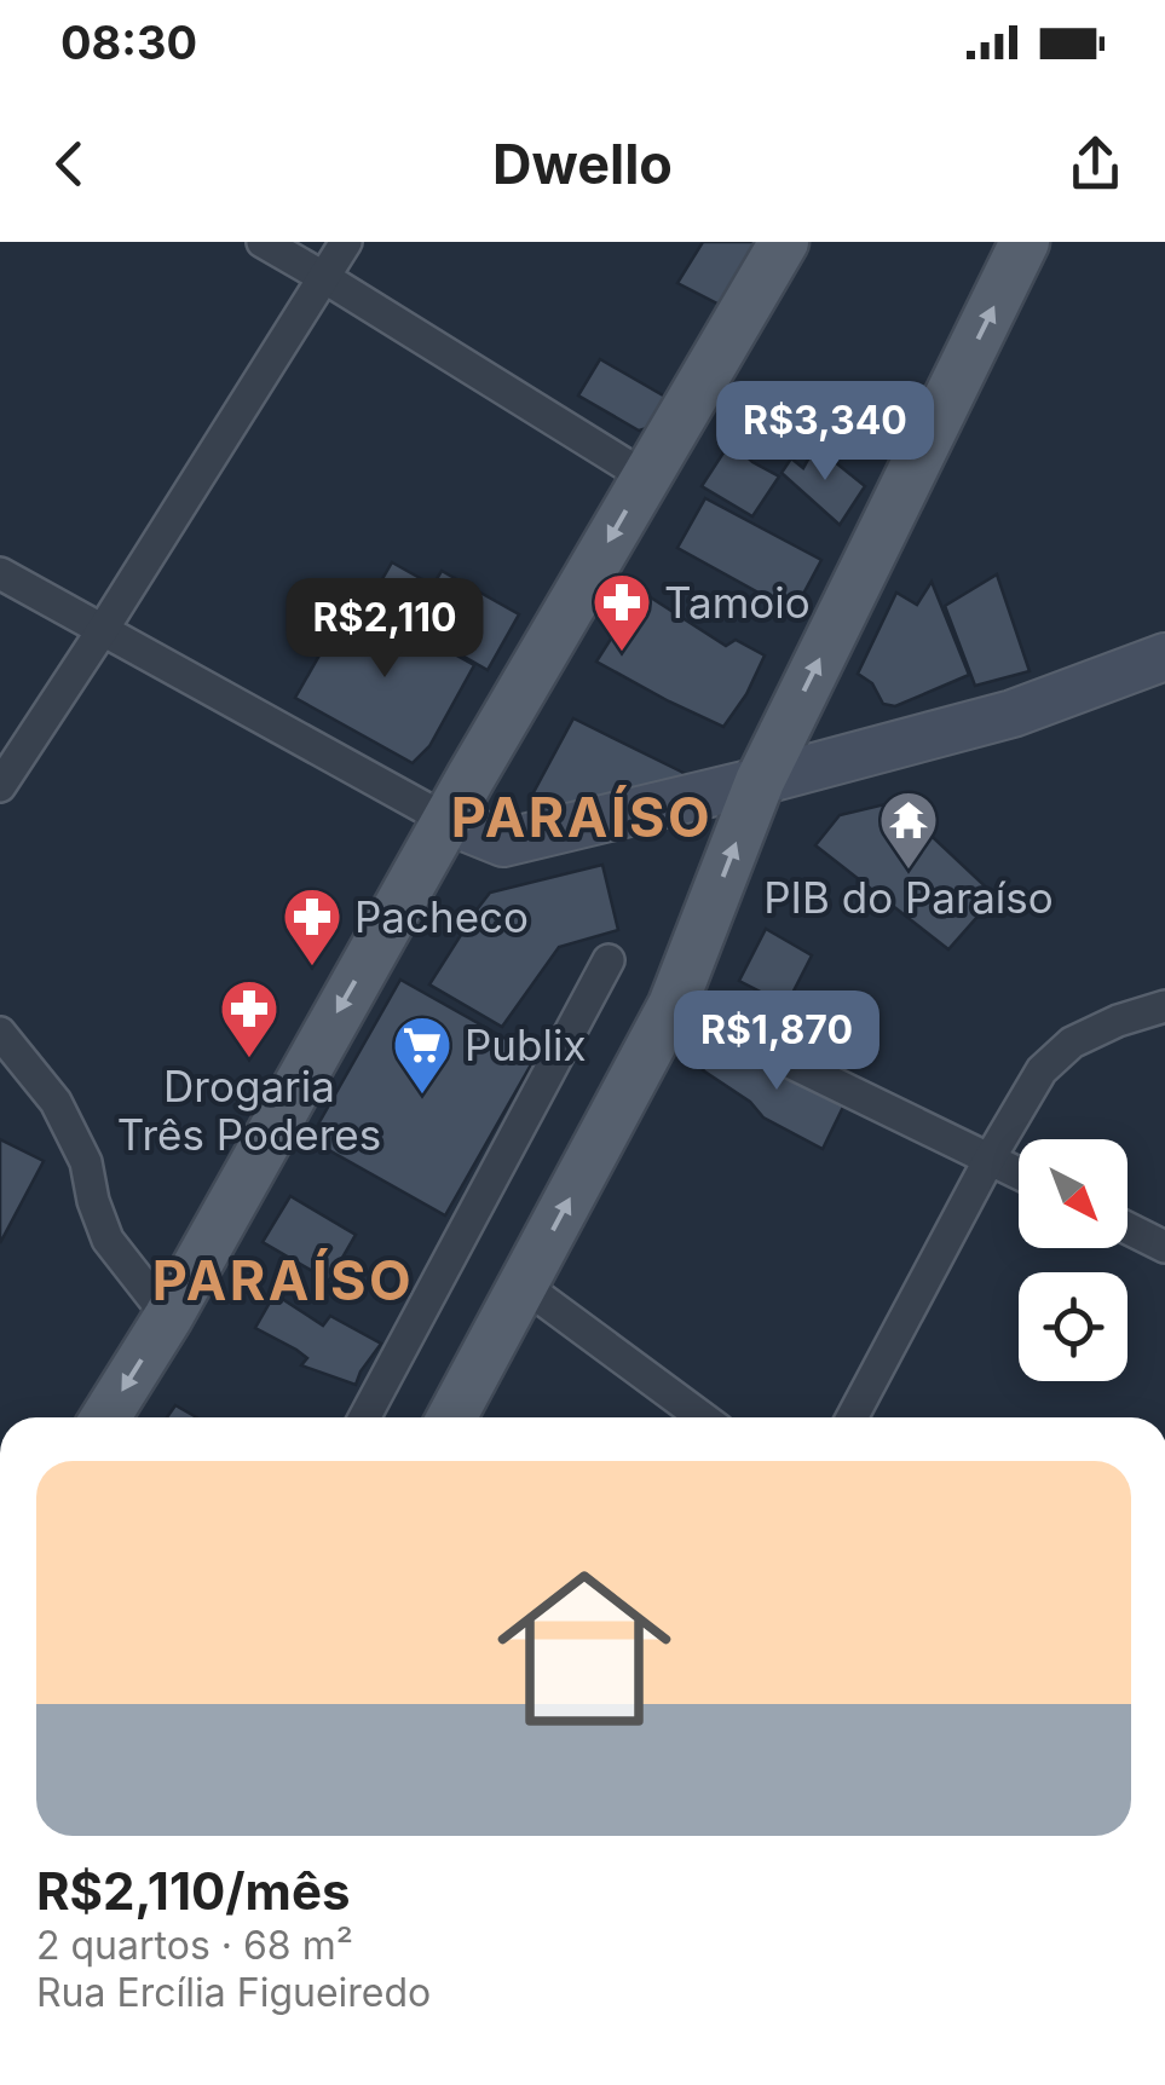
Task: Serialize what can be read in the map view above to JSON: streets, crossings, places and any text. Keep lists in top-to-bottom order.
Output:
{
  "districts": ["PARAÍSO", "PARAÍSO"],
  "places": {
    "pharmacy": ["Tamoio", "Pacheco", "Drogaria Três Poderes"],
    "temple": ["PIB do Paraíso"],
    "supermarket": ["Publix"]
  },
  "north": "bottom right",
  "page": {
    "status": "08:30",
    "header": "Dwello",
    "price": ["R$3,340", "R$2,110", "R$1,870"],
    "list": [
      {
        "name": "R$2,110/mês",
        "note": "2 quartos · 68 m² · Rua Ercília Figueiredo"
      }
    ]
  }
}
